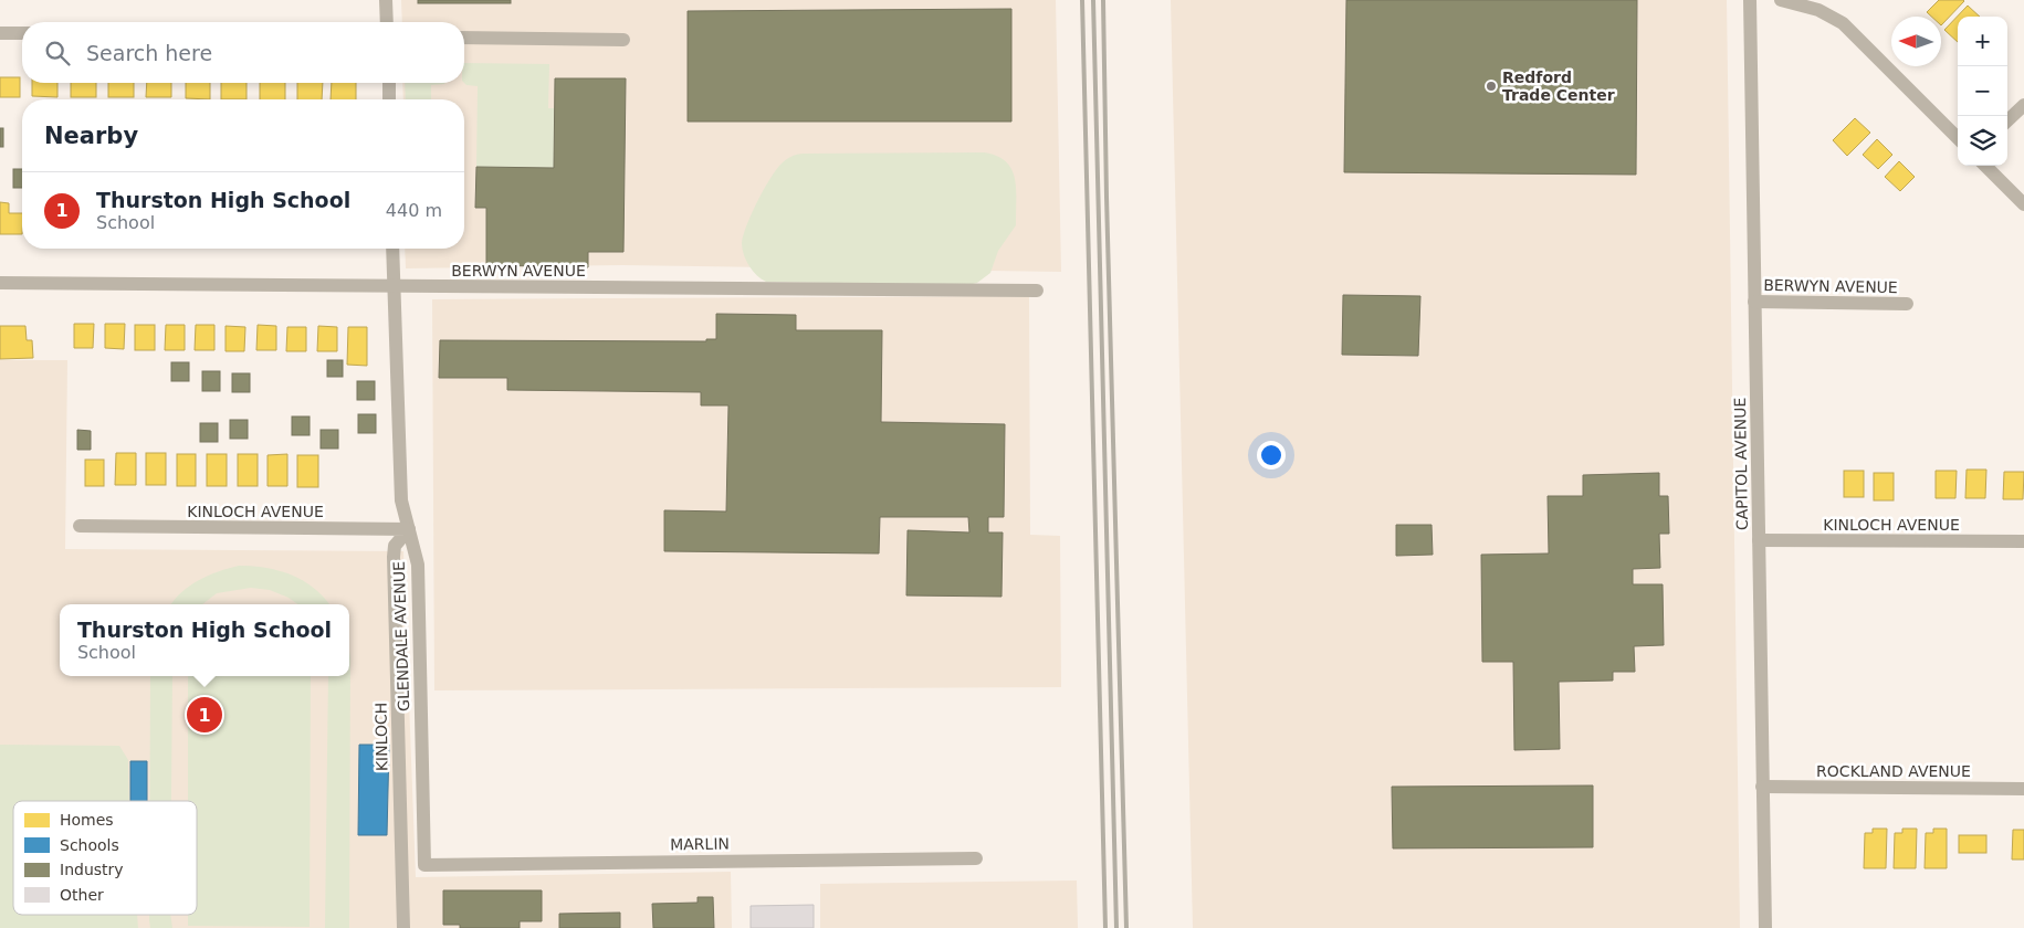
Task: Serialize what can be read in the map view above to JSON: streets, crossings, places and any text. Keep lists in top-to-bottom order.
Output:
{
  "streets": {
    "street": [
      "BERWYN AVENUE",
      "CAPITOL AVENUE",
      "KINLOCH AVENUE",
      "GLENDALE AVENUE",
      "KINLOCH",
      "ROCKLAND AVENUE",
      "MARLIN"
    ]
  },
  "crossings": [
    ["BERWYN AVENUE", "CAPITOL AVENUE"],
    ["BERWYN AVENUE", "GLENDALE AVENUE"],
    ["CAPITOL AVENUE", "KINLOCH AVENUE"],
    ["CAPITOL AVENUE", "ROCKLAND AVENUE"],
    ["KINLOCH AVENUE", "GLENDALE AVENUE"],
    ["KINLOCH AVENUE", "KINLOCH"],
    ["GLENDALE AVENUE", "KINLOCH"],
    ["GLENDALE AVENUE", "MARLIN"]
  ],
  "places": ["Redford Trade Center"],
  "legend": [
    "Homes",
    "Schools",
    "Industry",
    "Other"
  ],
  "north": "left",
  "page": {
    "map_buttons": ["+", "−"],
    "search": "Search here",
    "heading": "Nearby",
    "list": [
      {
        "mark": "1",
        "name": "Thurston High School",
        "note": "School",
        "value": "440 m"
      }
    ],
    "popup": ["Thurston High School", "School"],
    "pins": "1"
  }
}
